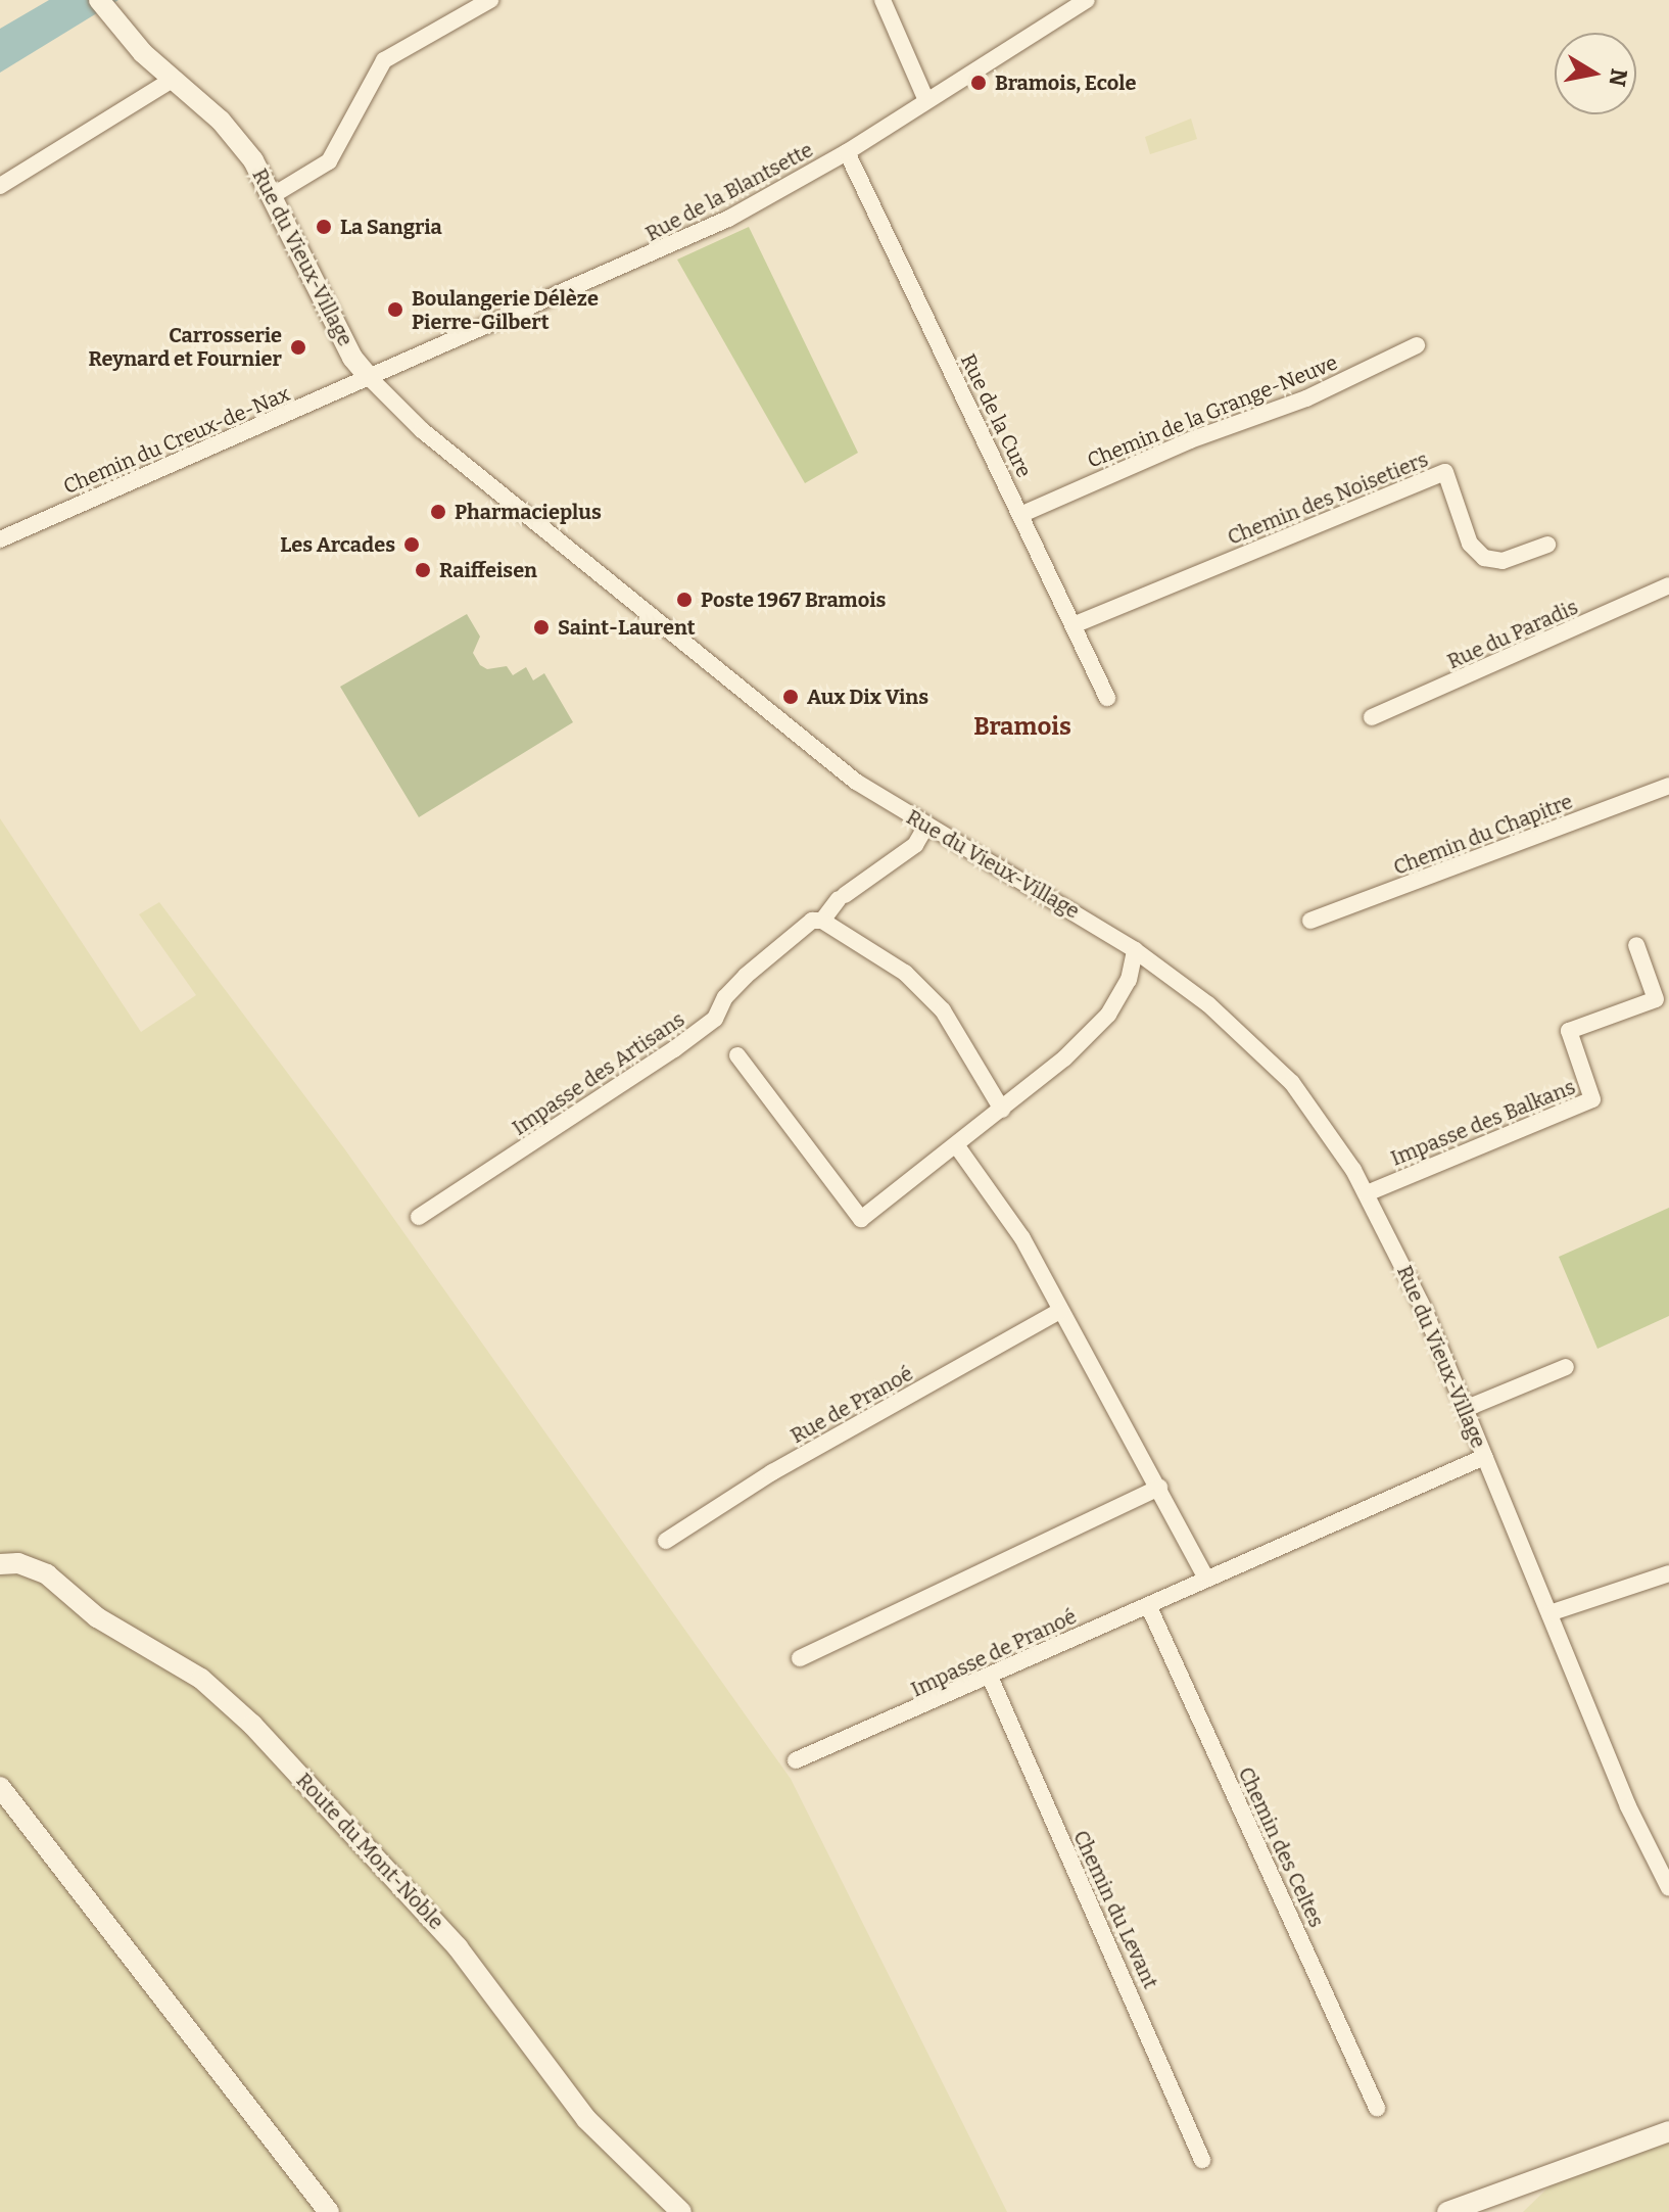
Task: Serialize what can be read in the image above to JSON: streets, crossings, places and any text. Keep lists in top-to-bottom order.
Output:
{
  "streets": {
    "street": [
      "Rue de la Blantsette",
      "Rue du Vieux-Village",
      "Chemin de la Grange-Neuve",
      "Rue de la Cure",
      "Chemin du Creux-de-Nax",
      "Chemin des Noisetiers",
      "Rue du Paradis",
      "Chemin du Chapitre",
      "Impasse des Artisans",
      "Impasse des Balkans",
      "Rue de Pranoé",
      "Impasse de Pranoé",
      "Chemin des Celtes",
      "Route du Mont-Noble",
      "Chemin du Levant"
    ]
  },
  "crossings": [
    ["Rue de la Blantsette", "Rue du Vieux-Village"],
    ["Rue de la Blantsette", "Rue de la Cure"],
    ["Rue de la Blantsette", "Chemin du Creux-de-Nax"],
    ["Rue du Vieux-Village", "Chemin du Creux-de-Nax"],
    ["Rue du Vieux-Village", "Impasse des Balkans"],
    ["Chemin de la Grange-Neuve", "Rue de la Cure"],
    ["Rue de la Cure", "Chemin des Noisetiers"],
    ["Impasse de Pranoé", "Chemin des Celtes"],
    ["Impasse de Pranoé", "Chemin du Levant"]
  ],
  "districts": ["Bramois"],
  "places": [
    "Bramois, Ecole",
    "La Sangria",
    "Boulangerie Délèze Pierre-Gilbert",
    "Carrosserie Reynard et Fournier",
    "Pharmacieplus",
    "Les Arcades",
    "Raiffeisen",
    "Poste 1967 Bramois",
    "Saint-Laurent",
    "Aux Dix Vins"
  ],
  "north": "right"
}
